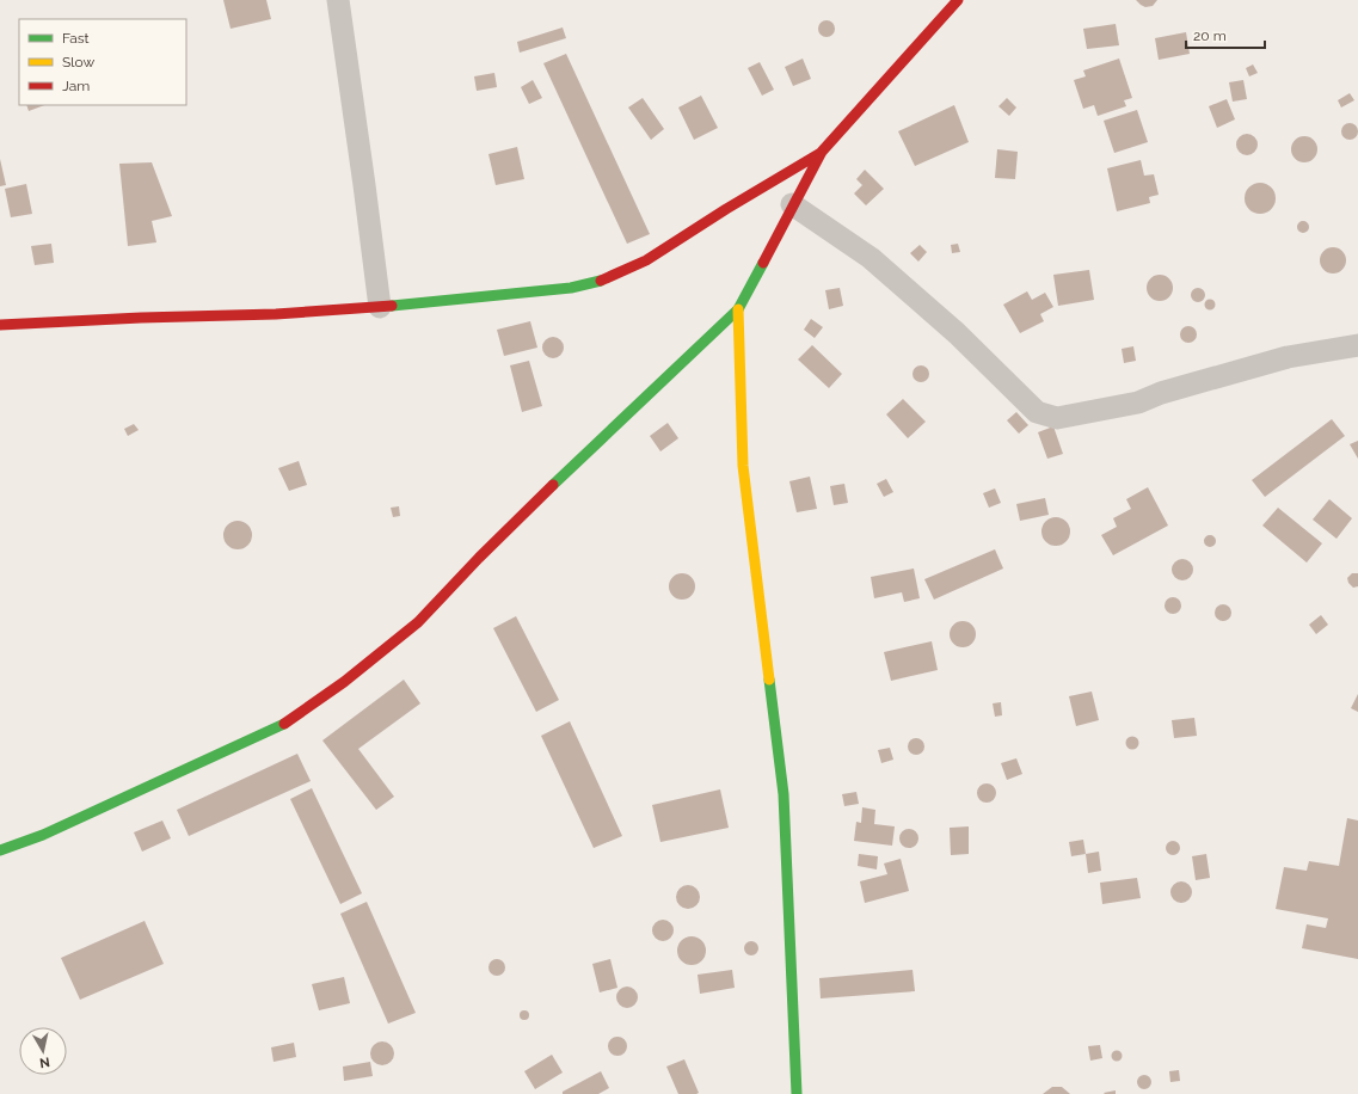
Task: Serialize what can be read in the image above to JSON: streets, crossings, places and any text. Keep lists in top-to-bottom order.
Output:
{
  "legend": ["Fast", "Slow", "Jam"],
  "scale_bar": "20 m",
  "north": "bottom"
}
